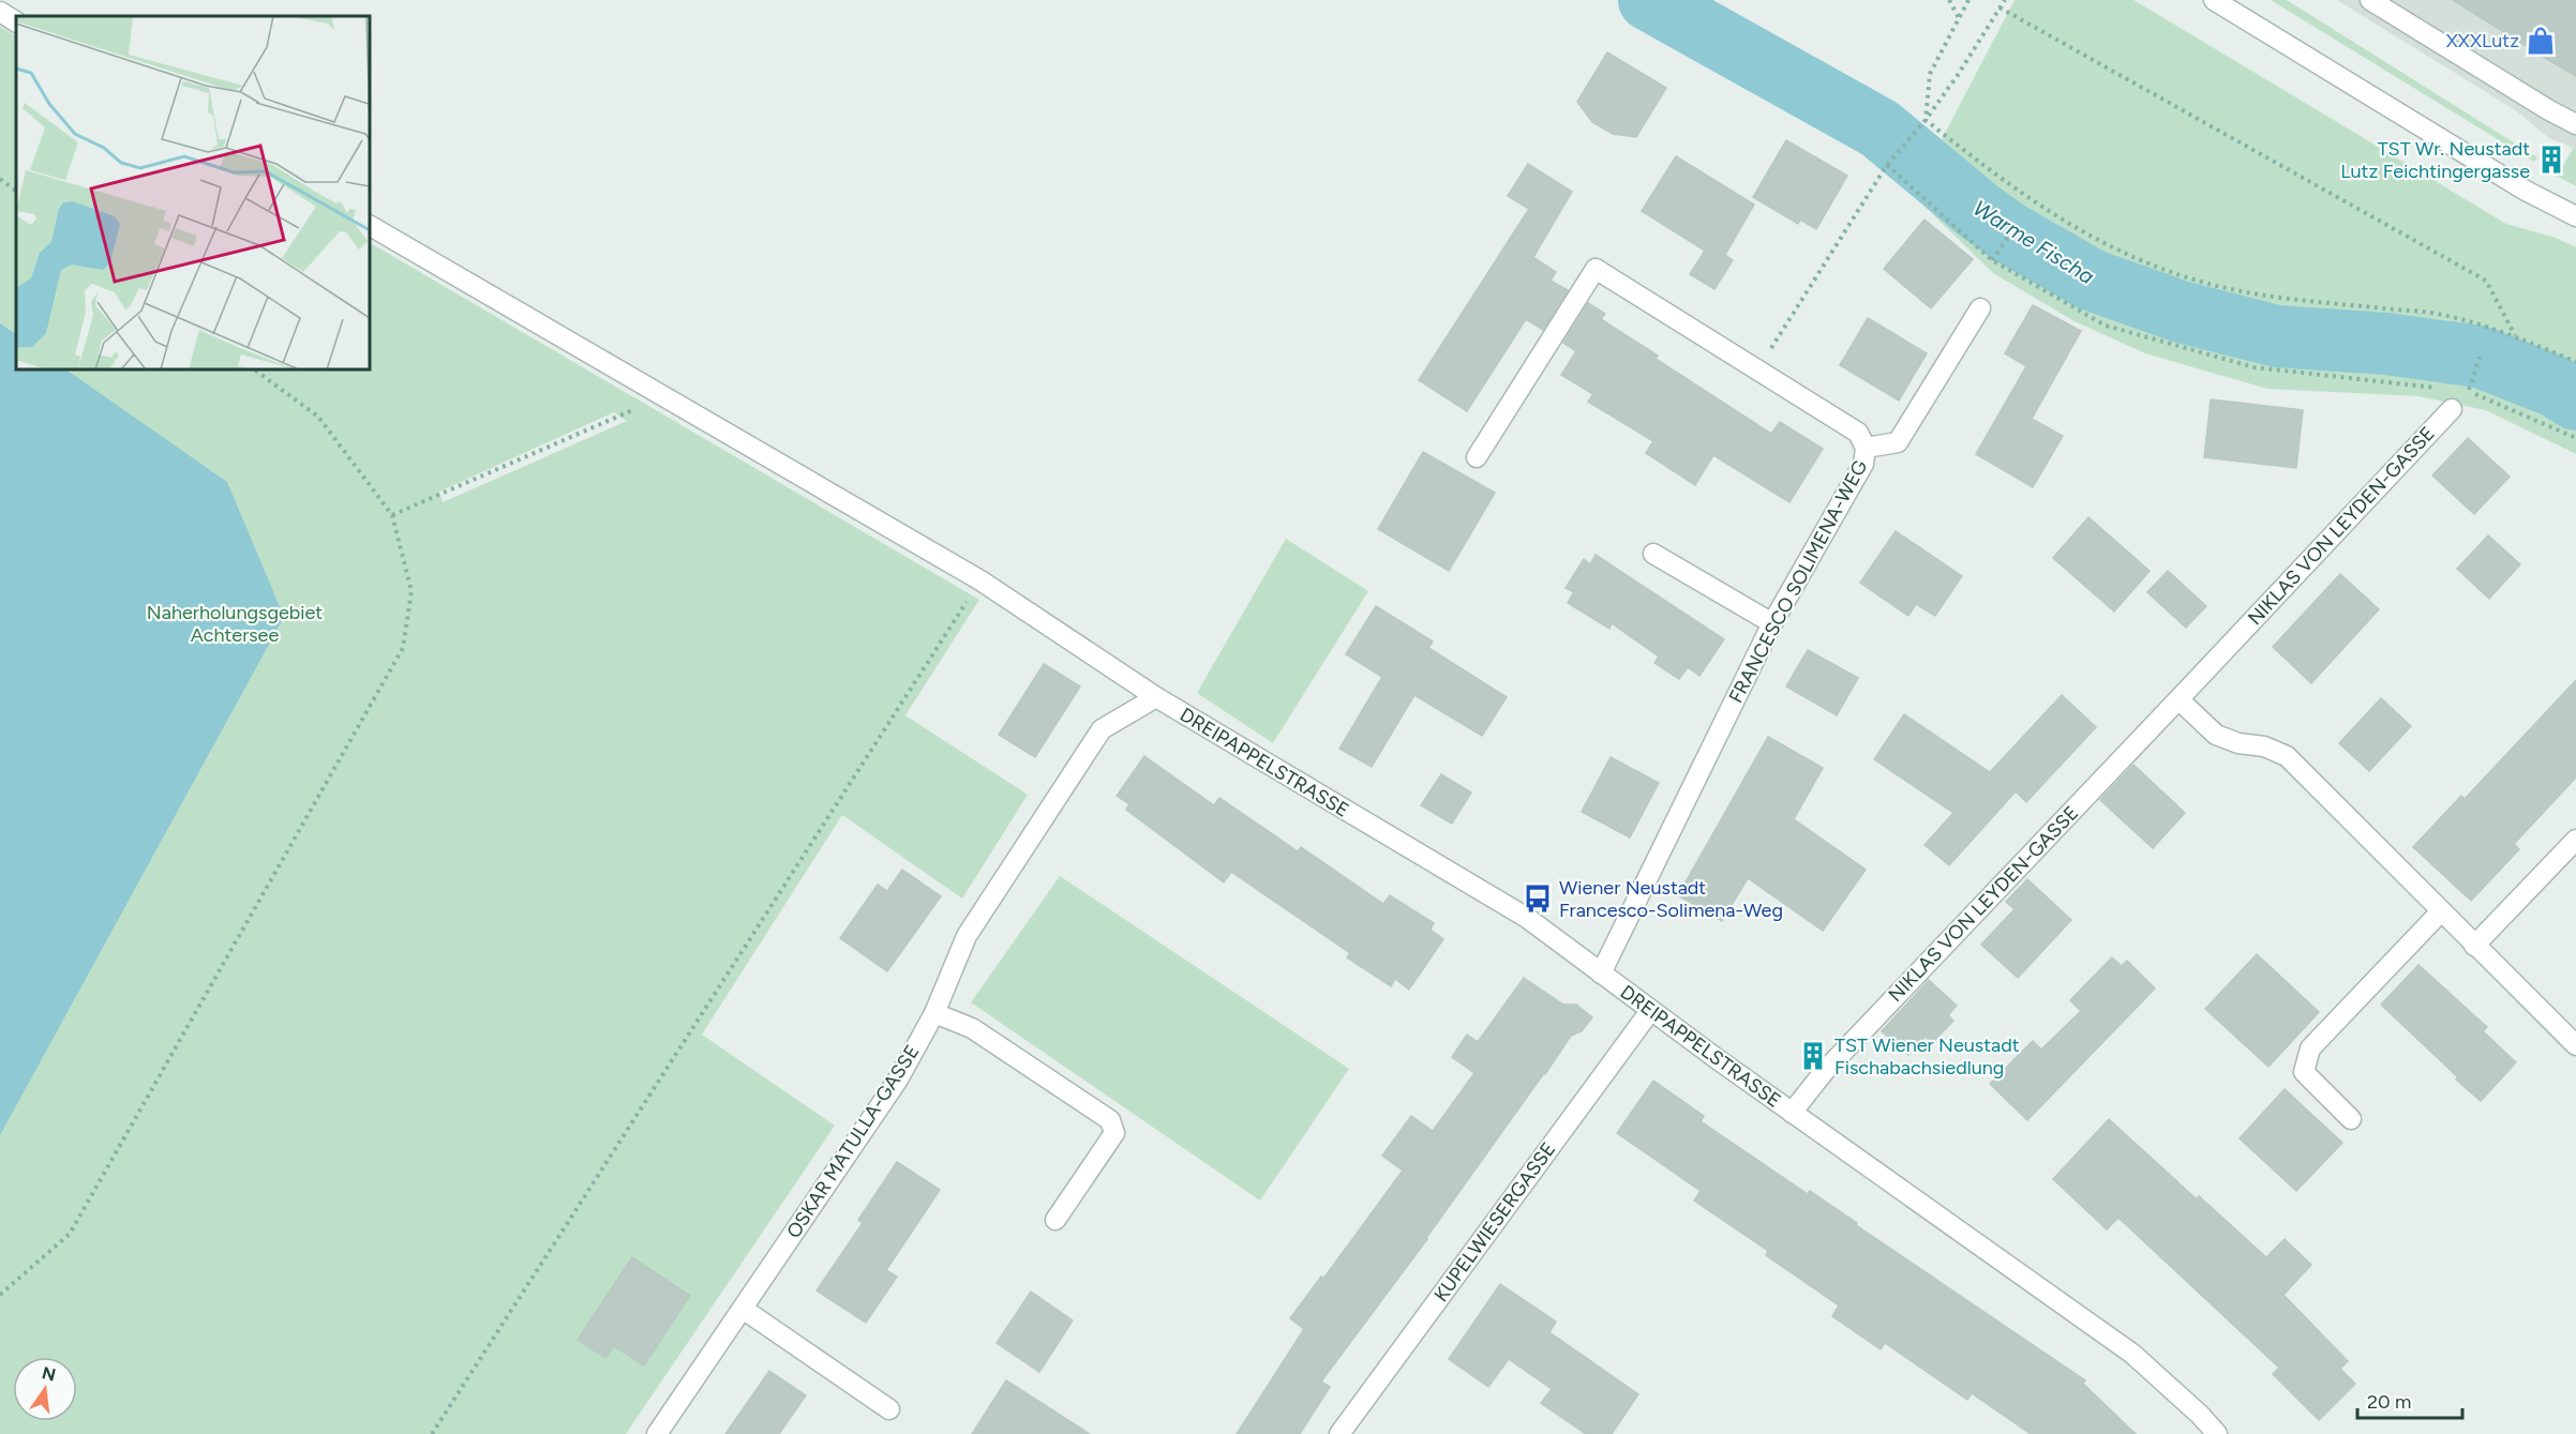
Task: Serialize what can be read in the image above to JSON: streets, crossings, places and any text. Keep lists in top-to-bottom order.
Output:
{
  "streets": {
    "street": [
      "NIKLAS VON LEYDEN-GASSE",
      "FRANCESCO SOLIMENA-WEG",
      "DREIPAPPELSTRASSE",
      "OSKAR MATULLA-GASSE",
      "KUPELWIESERGASSE"
    ]
  },
  "crossings": [
    ["NIKLAS VON LEYDEN-GASSE", "DREIPAPPELSTRASSE"],
    ["FRANCESCO SOLIMENA-WEG", "DREIPAPPELSTRASSE"],
    ["DREIPAPPELSTRASSE", "OSKAR MATULLA-GASSE"],
    ["DREIPAPPELSTRASSE", "KUPELWIESERGASSE"]
  ],
  "water": ["Warme Fischa"],
  "parks": ["Naherholungsgebiet Achtersee"],
  "places": {
    "shop": ["XXXLutz"],
    "building": ["TST Wr. Neustadt Lutz Feichtingergasse", "TST Wiener Neustadt Fischabachsiedlung"],
    "bus stop": ["Wiener Neustadt Francesco-Solimena-Weg"]
  },
  "scale_bar": "20 m",
  "north": "top"
}
